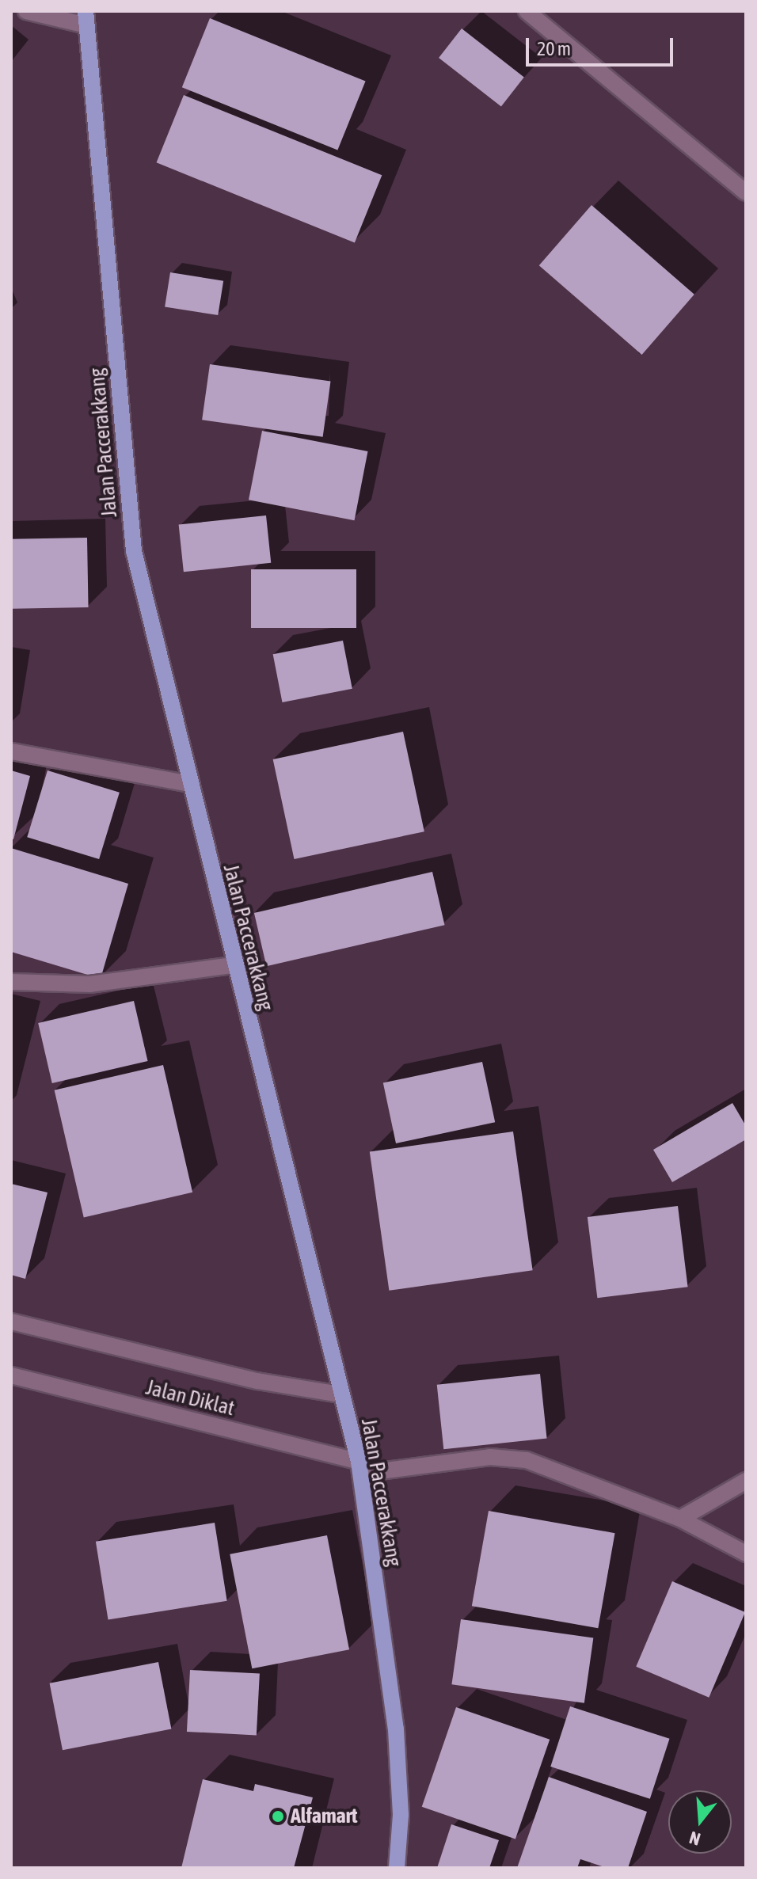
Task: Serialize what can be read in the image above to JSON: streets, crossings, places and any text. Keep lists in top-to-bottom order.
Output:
{
  "streets": {
    "main road": ["Jalan Paccerakkang"],
    "street": ["Jalan Diklat"]
  },
  "crossings": [
    ["Jalan Paccerakkang", "Jalan Diklat"]
  ],
  "places": ["Alfamart"],
  "scale_bar": "20 m",
  "north": "bottom"
}
